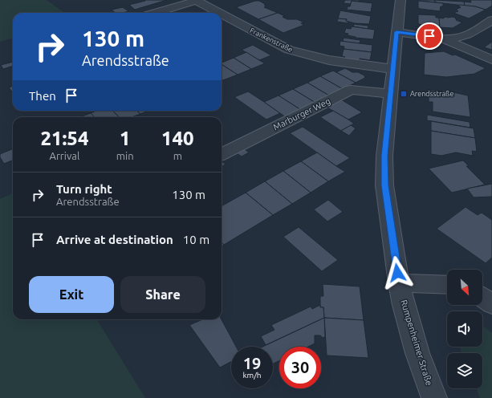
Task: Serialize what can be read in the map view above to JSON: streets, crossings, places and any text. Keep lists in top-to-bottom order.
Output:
{
  "streets": {
    "street": ["Frankenstraße", "Marburger Weg", "Rumpenheimer Straße"]
  },
  "crossings": [
    ["Frankenstraße", "Rumpenheimer Straße"],
    ["Marburger Weg", "Rumpenheimer Straße"]
  ],
  "places": {
    "transit": ["Arendsstraße"]
  },
  "north": "bottom right",
  "page": {
    "turn": ["130 m", "Arendsstraße"],
    "then": "Then",
    "eta": [
      "21:54",
      "Arrival",
      "1",
      "min",
      "140",
      "m"
    ],
    "list": [
      {
        "name": "Turn right",
        "note": "Arendsstraße",
        "value": "130 m"
      },
      {
        "name": "Arrive at destination",
        "value": "10 m"
      }
    ],
    "buttons": ["Exit", "Share"],
    "speed": "19 km/h",
    "limit": "30"
  }
}
